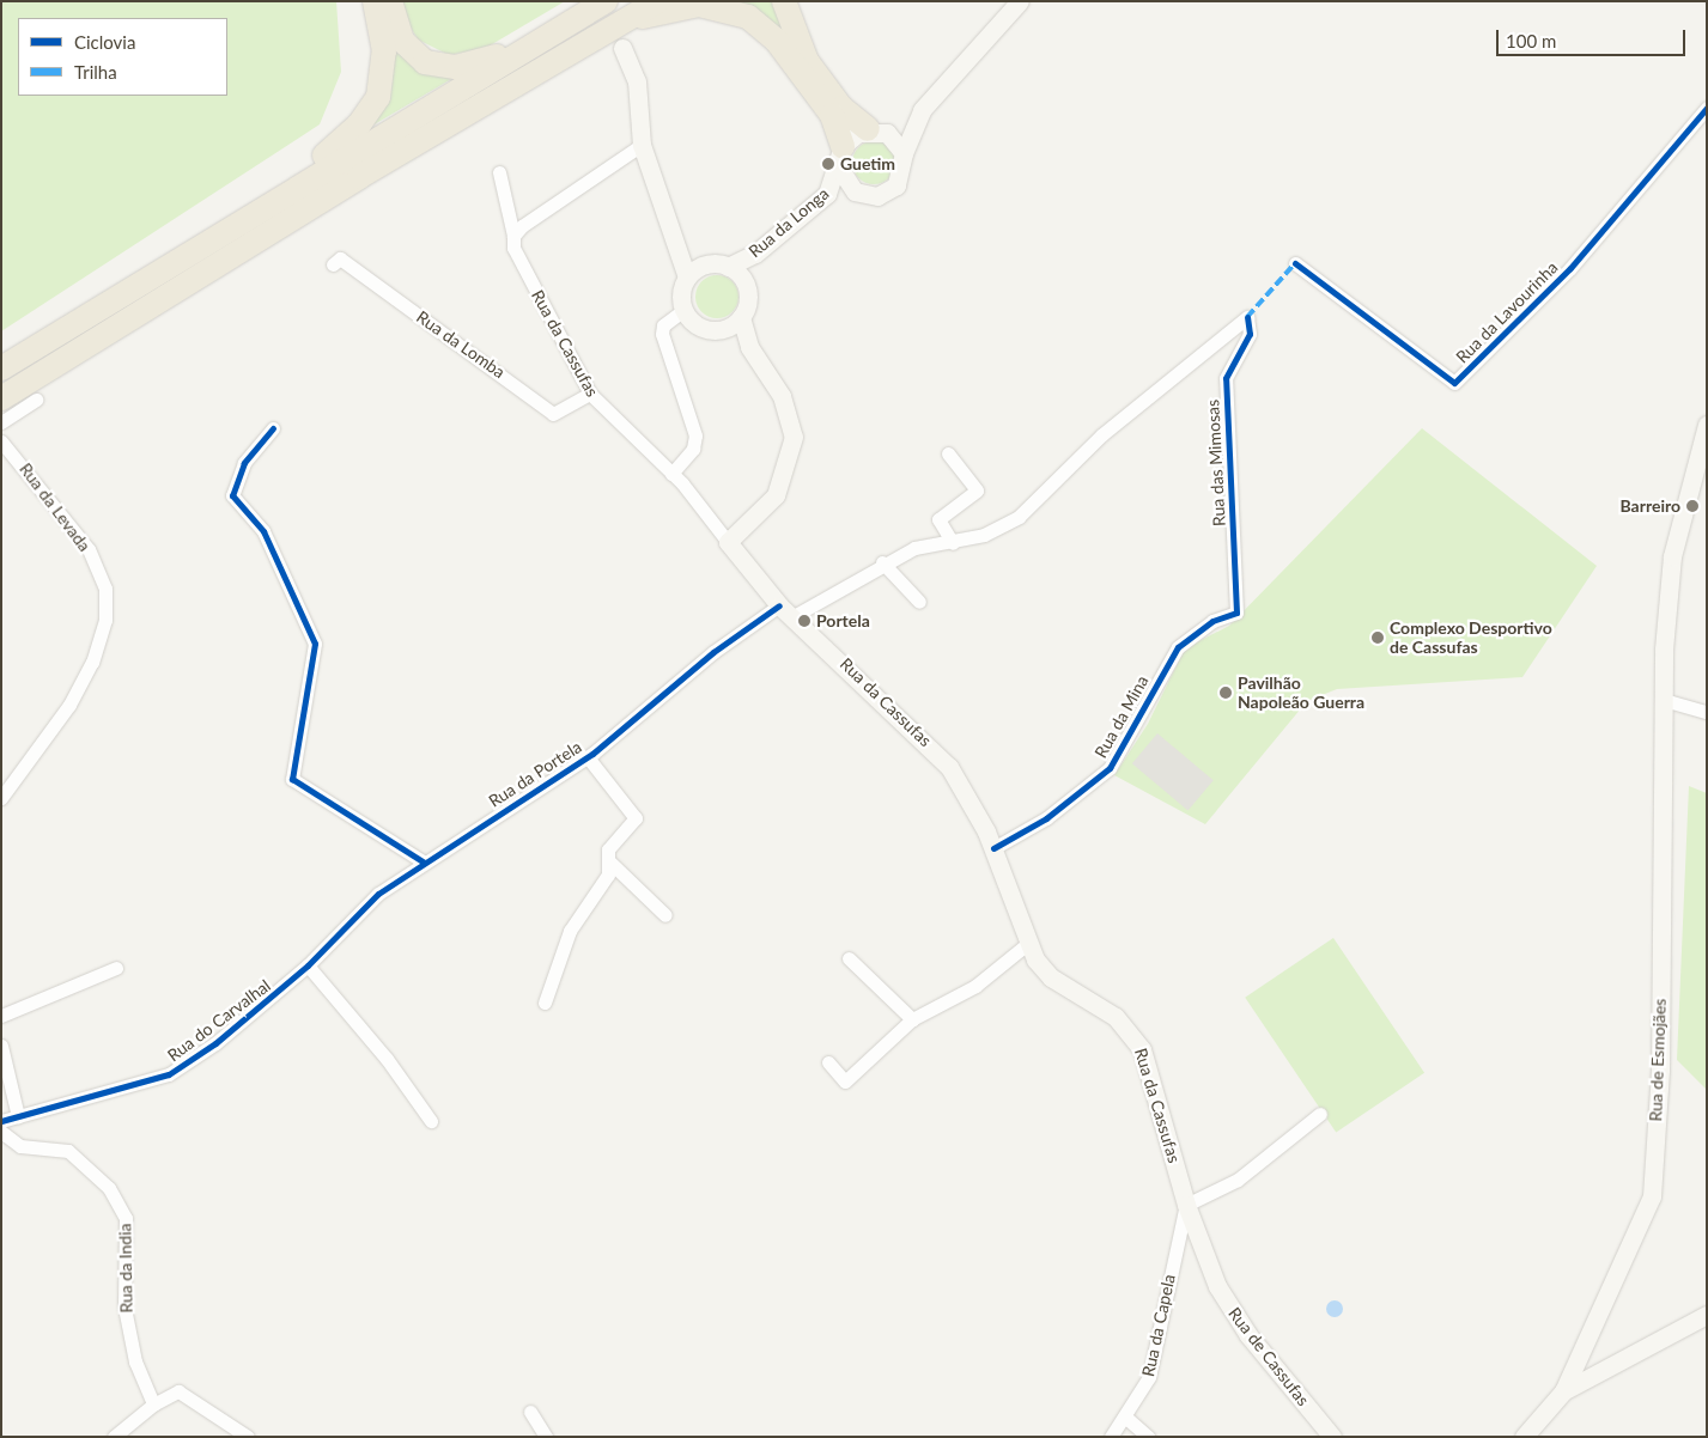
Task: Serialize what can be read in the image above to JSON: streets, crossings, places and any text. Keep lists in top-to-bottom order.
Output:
{
  "streets": {
    "main road": [
      "Rua da Longa",
      "Rua da Cassufas",
      "Rua de Esmojães",
      "Rua de Cassufas"
    ],
    "street": [
      "Rua da Lavourinha",
      "Rua da Lomba",
      "Rua das Mimosas",
      "Rua da Levada",
      "Rua da Mina",
      "Rua da Portela",
      "Rua do Carvalhal",
      "Rua da India",
      "Rua da Capela"
    ]
  },
  "crossings": [
    ["Rua da Cassufas", "Rua da Lomba"],
    ["Rua da Cassufas", "Rua das Mimosas"],
    ["Rua da Cassufas", "Rua da Mina"],
    ["Rua da Cassufas", "Rua da Portela"],
    ["Rua da Cassufas", "Rua da Capela"],
    ["Rua da Cassufas", "Rua de Cassufas"],
    ["Rua das Mimosas", "Rua da Mina"],
    ["Rua das Mimosas", "Rua da Portela"],
    ["Rua da Portela", "Rua do Carvalhal"],
    ["Rua da Capela", "Rua de Cassufas"]
  ],
  "places": [
    "Guetim",
    "Barreiro",
    "Portela",
    "Complexo Desportivo de Cassufas",
    "Pavilhão Napoleão Guerra"
  ],
  "legend": ["Ciclovia", "Trilha"],
  "scale_bar": "100 m"
}
